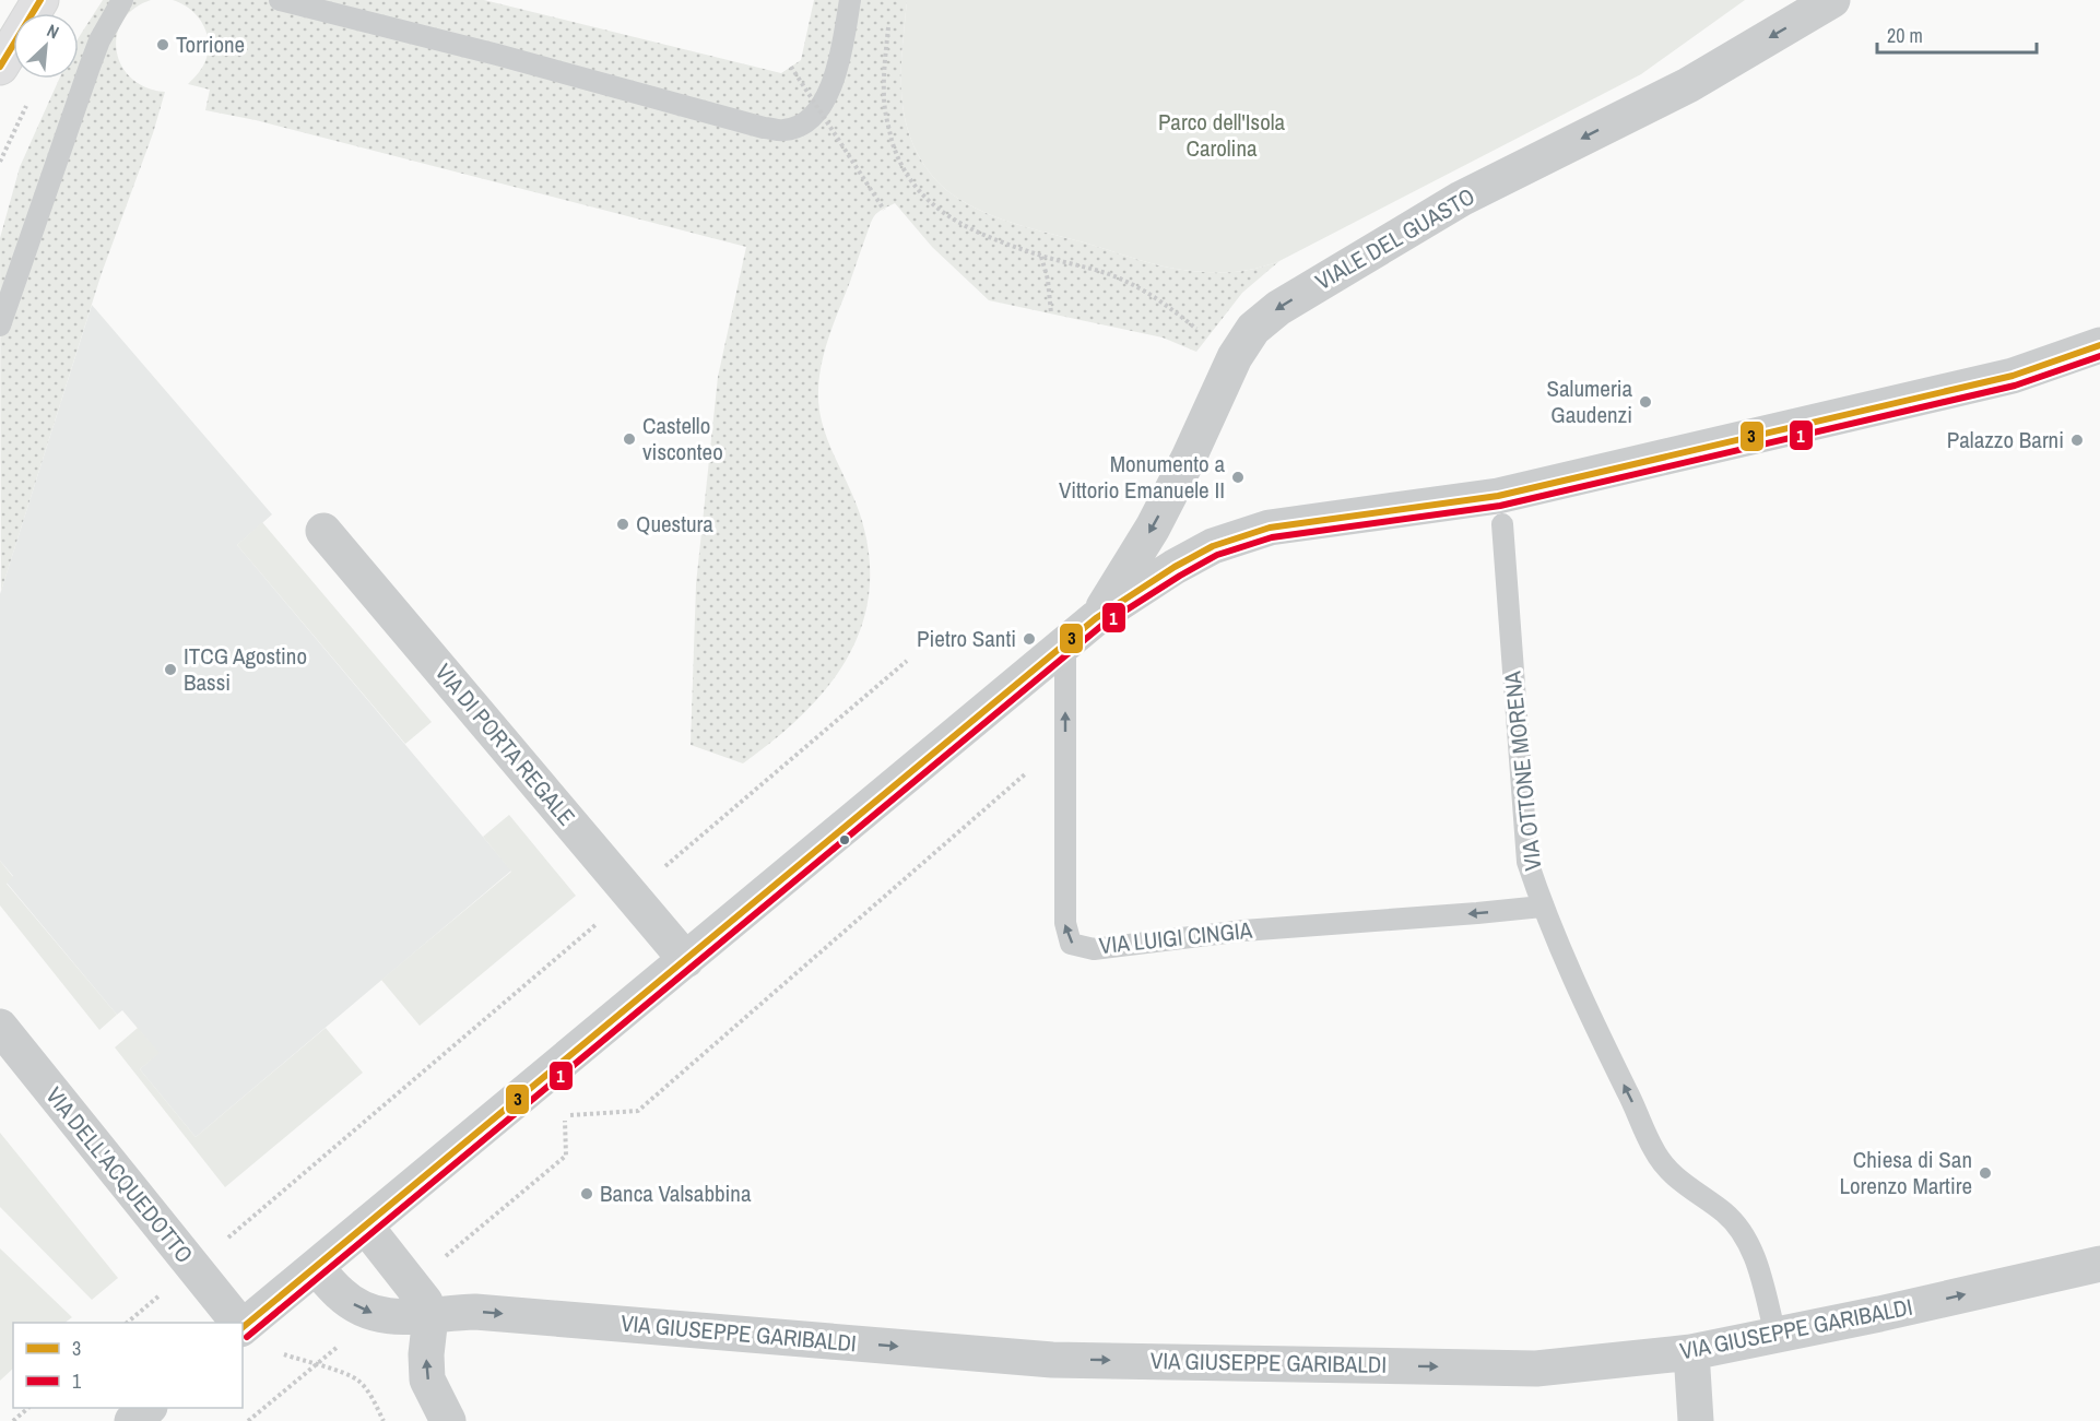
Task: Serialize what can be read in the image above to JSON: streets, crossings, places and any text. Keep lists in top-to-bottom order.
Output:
{
  "streets": {
    "street": [
      "VIALE DEL GUASTO",
      "VIA DI PORTA REGALE",
      "VIA DELL'ACQUEDOTTO",
      "VIA GIUSEPPE GARIBALDI"
    ],
    "lane": ["VIA OTTONE MORENA", "VIA LUIGI CINGIA"]
  },
  "crossings": [
    ["VIA OTTONE MORENA", "VIA LUIGI CINGIA"],
    ["VIA OTTONE MORENA", "VIA GIUSEPPE GARIBALDI"]
  ],
  "one_way": ["VIA OTTONE MORENA", "VIA GIUSEPPE GARIBALDI"],
  "parks": ["Parco dell'Isola Carolina"],
  "places": [
    "Torrione",
    "Salumeria Gaudenzi",
    "Castello visconteo",
    "Palazzo Barni",
    "Monumento a Vittorio Emanuele II",
    "Questura",
    "Pietro Santi",
    "ITCG Agostino Bassi",
    "Chiesa di San Lorenzo Martire",
    "Banca Valsabbina"
  ],
  "lines": ["transit line 3", "transit line 1"],
  "legend": ["3", "1"],
  "scale_bar": "20 m",
  "north": "top right"
}
